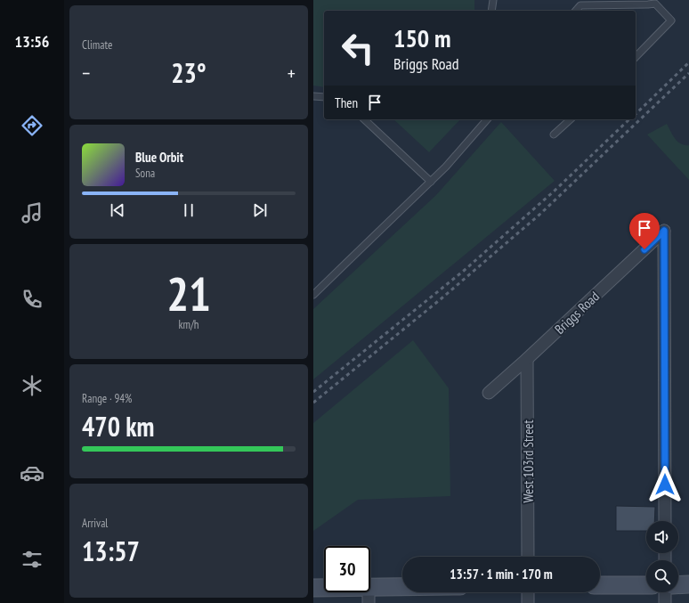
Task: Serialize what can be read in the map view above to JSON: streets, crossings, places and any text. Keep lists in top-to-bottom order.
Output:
{
  "streets": {
    "street": ["Briggs Road", "West 103rd Street"]
  },
  "crossings": [
    ["Briggs Road", "West 103rd Street"]
  ],
  "page": {
    "tabs": "13:56",
    "tile": [
      "Climate",
      ["21", "km/h"],
      ["Range · 94%", "470 km"],
      ["Arrival", "13:57"]
    ],
    "turn": ["150 m", "Briggs Road"],
    "heat": ["−", "23°", "+"],
    "then": "Then",
    "song": ["Blue Orbit", "Sona"],
    "limit": "30",
    "trip": "13:57 · 1 min · 170 m"
  }
}
